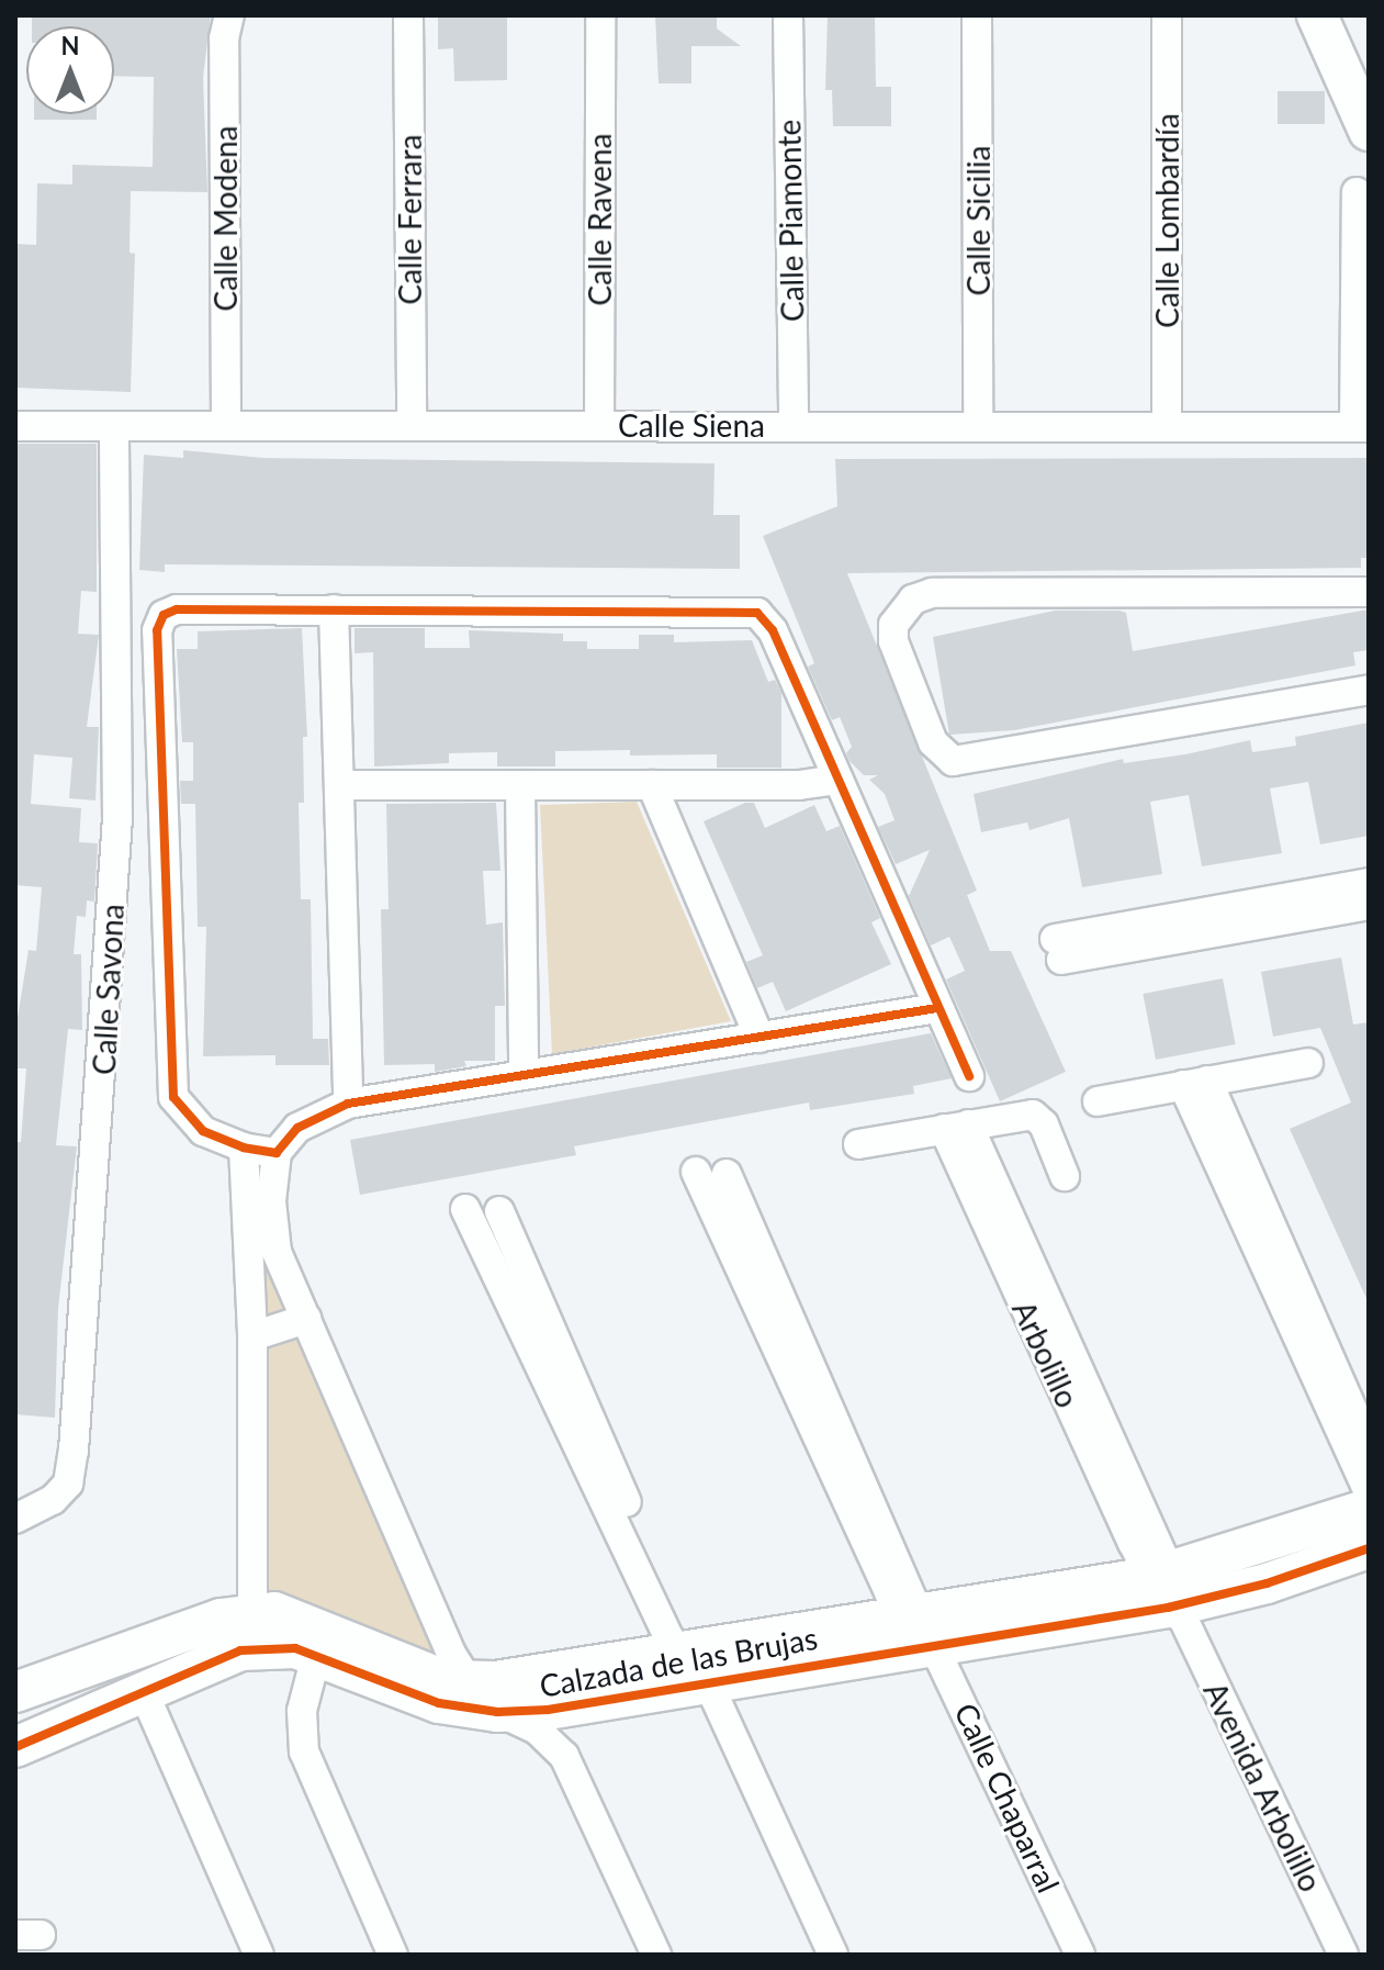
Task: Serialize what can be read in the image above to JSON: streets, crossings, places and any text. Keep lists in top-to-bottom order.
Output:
{
  "streets": {
    "street": [
      "Calle Modena",
      "Calle Ferrara",
      "Calle Ravena",
      "Calle Piamonte",
      "Calle Sicilia",
      "Calle Lombardía",
      "Calle Siena",
      "Calle Savona",
      "Arbolillo",
      "Calzada de las Brujas",
      "Avenida Arbolillo",
      "Calle Chaparral"
    ]
  },
  "crossings": [
    ["Calle Modena", "Calle Siena"],
    ["Calle Ferrara", "Calle Siena"],
    ["Calle Ravena", "Calle Siena"],
    ["Calle Piamonte", "Calle Siena"],
    ["Calle Sicilia", "Calle Siena"],
    ["Calle Lombardía", "Calle Siena"],
    ["Calle Siena", "Calle Savona"],
    ["Arbolillo", "Calzada de las Brujas"],
    ["Arbolillo", "Avenida Arbolillo"],
    ["Calzada de las Brujas", "Avenida Arbolillo"],
    ["Calzada de las Brujas", "Calle Chaparral"]
  ],
  "north": "top"
}
